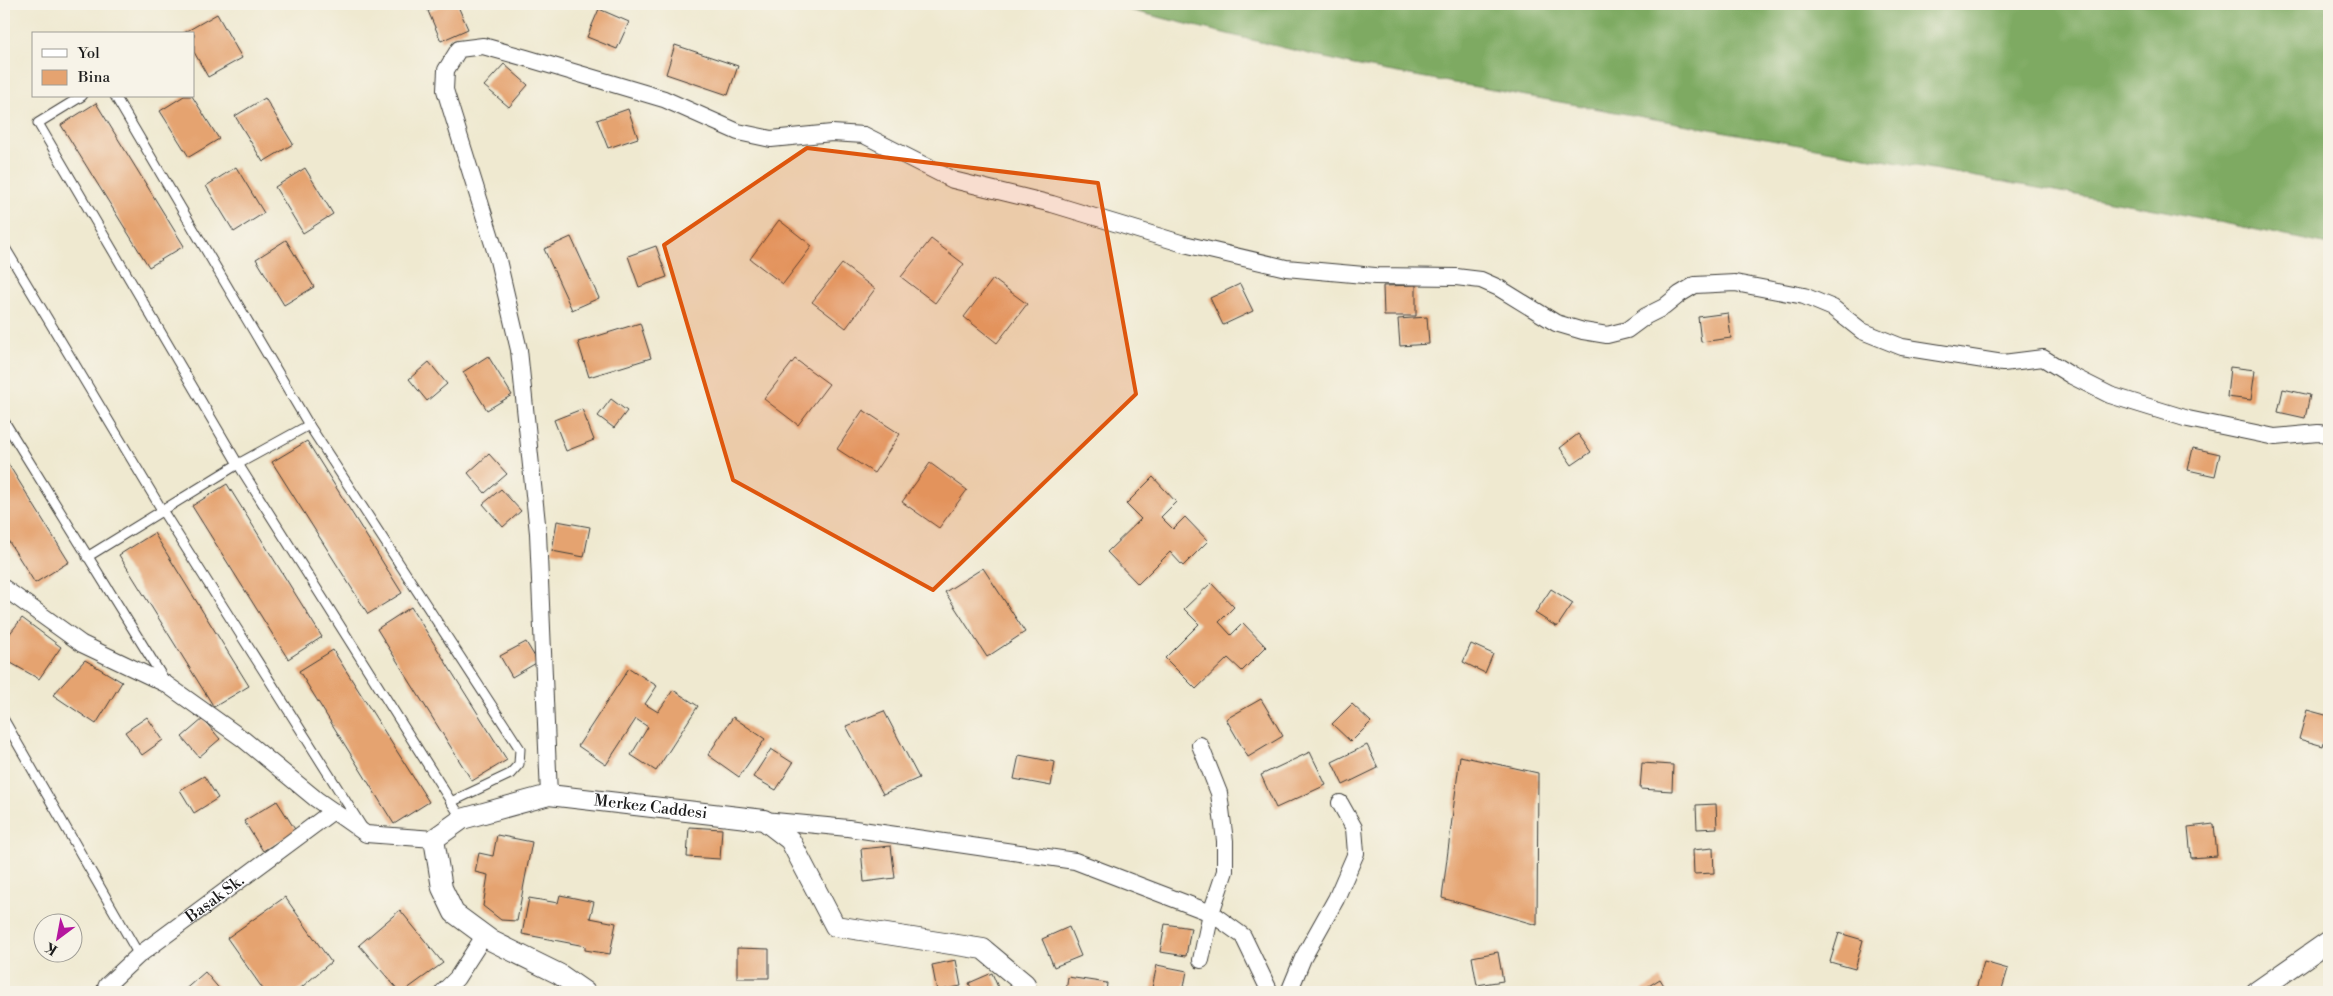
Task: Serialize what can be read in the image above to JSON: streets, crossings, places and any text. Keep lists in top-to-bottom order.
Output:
{
  "streets": {
    "street": ["Merkez Caddesi", "Başak Sk."]
  },
  "legend": ["Yol", "Bina"],
  "north": "bottom left"
}
